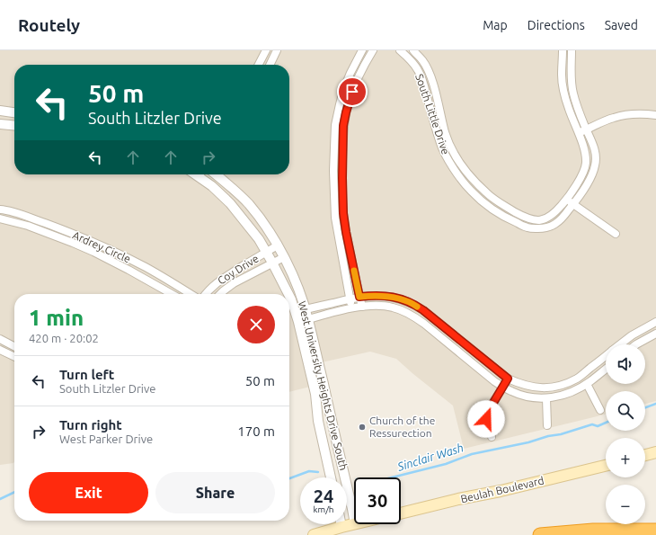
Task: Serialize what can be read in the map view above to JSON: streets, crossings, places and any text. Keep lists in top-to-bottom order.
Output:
{
  "streets": {
    "main road": ["Beulah Boulevard"],
    "street": [
      "South Little Drive",
      "Ardrey Circle",
      "Coy Drive",
      "West University Heights Drive South"
    ]
  },
  "crossings": [
    ["Coy Drive", "West University Heights Drive South"]
  ],
  "water": ["Sinclair Wash"],
  "places": ["Church of the Ressurection"],
  "page": {
    "header": "Routely",
    "nav": ["Map", "Directions", "Saved"],
    "turn": ["50 m", "South Litzler Drive"],
    "heading": ["1 min", "420 m · 20:02"],
    "map_buttons": ["+", "−"],
    "list": [
      {
        "name": "Turn left",
        "note": "South Litzler Drive",
        "value": "50 m"
      },
      {
        "name": "Turn right",
        "note": "West Parker Drive",
        "value": "170 m"
      }
    ],
    "buttons": ["Exit", "Share"],
    "speed": "24 km/h",
    "limit": "30"
  }
}
